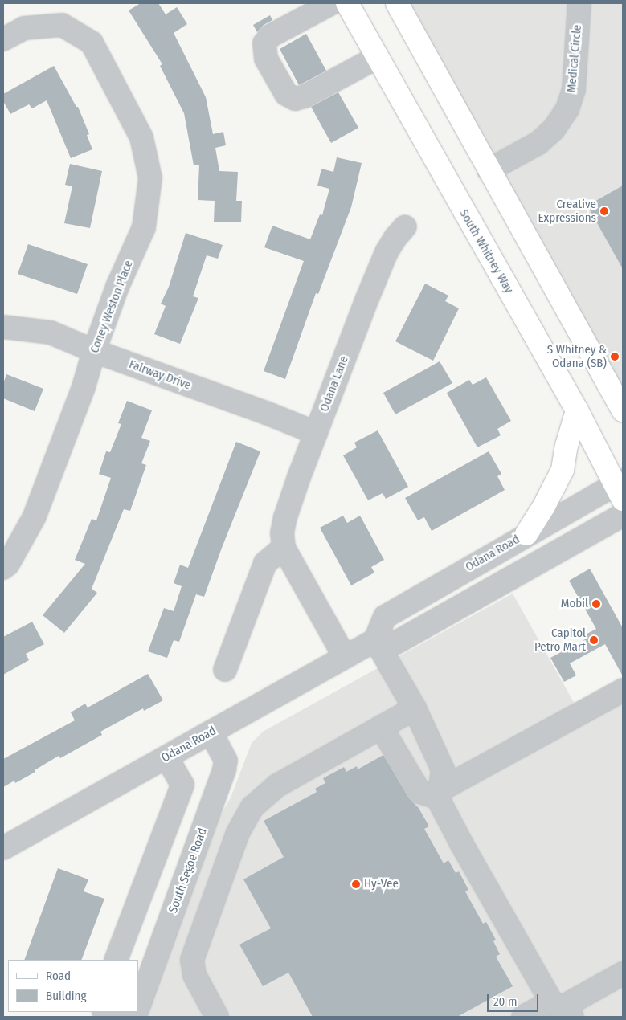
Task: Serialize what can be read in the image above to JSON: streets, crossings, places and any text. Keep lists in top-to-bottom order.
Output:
{
  "streets": {
    "main road": ["South Whitney Way"],
    "street": [
      "Medical Circle",
      "Coney Weston Place",
      "Fairway Drive",
      "Odana Lane",
      "Odana Road",
      "South Segoe Road"
    ]
  },
  "crossings": [
    ["South Whitney Way", "Odana Road"],
    ["Coney Weston Place", "Fairway Drive"],
    ["Fairway Drive", "Odana Lane"],
    ["Odana Lane", "Odana Road"],
    ["Odana Road", "South Segoe Road"]
  ],
  "places": [
    "Creative Expressions",
    "S Whitney & Odana (SB)",
    "Mobil",
    "Capitol Petro Mart",
    "Hy-Vee"
  ],
  "legend": ["Road", "Building"],
  "scale_bar": "20 m"
}
